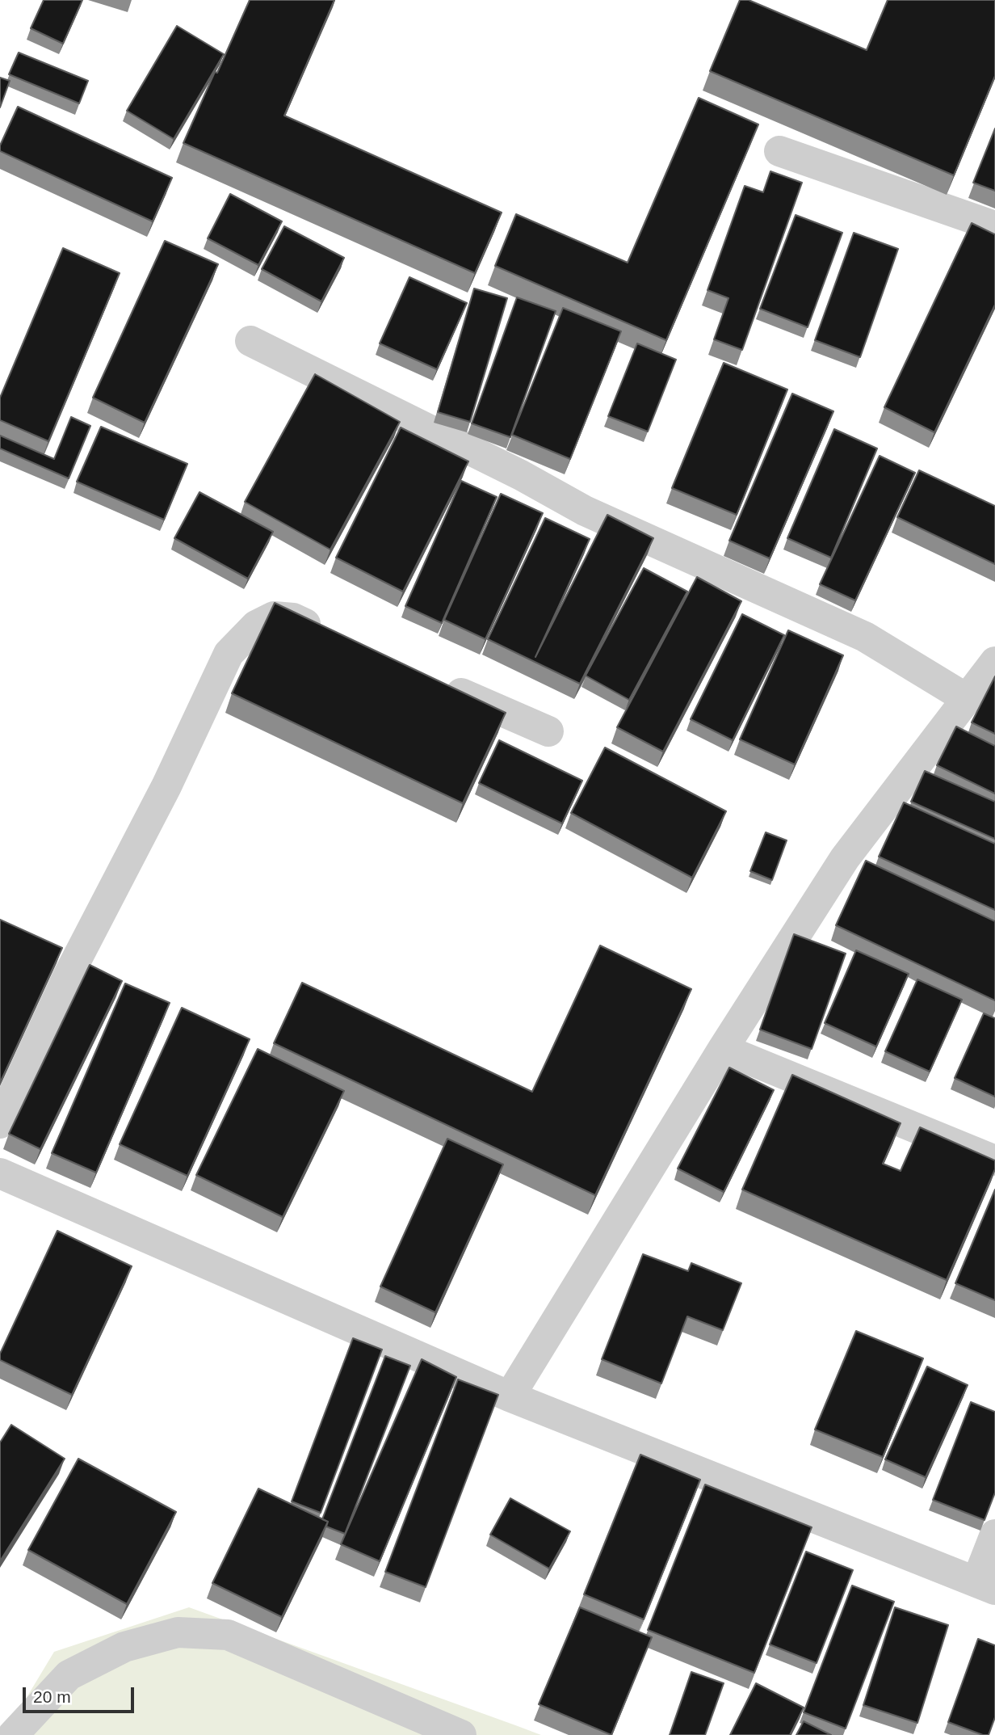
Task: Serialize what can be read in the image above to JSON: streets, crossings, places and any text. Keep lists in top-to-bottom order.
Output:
{
  "scale_bar": "20 m"
}
